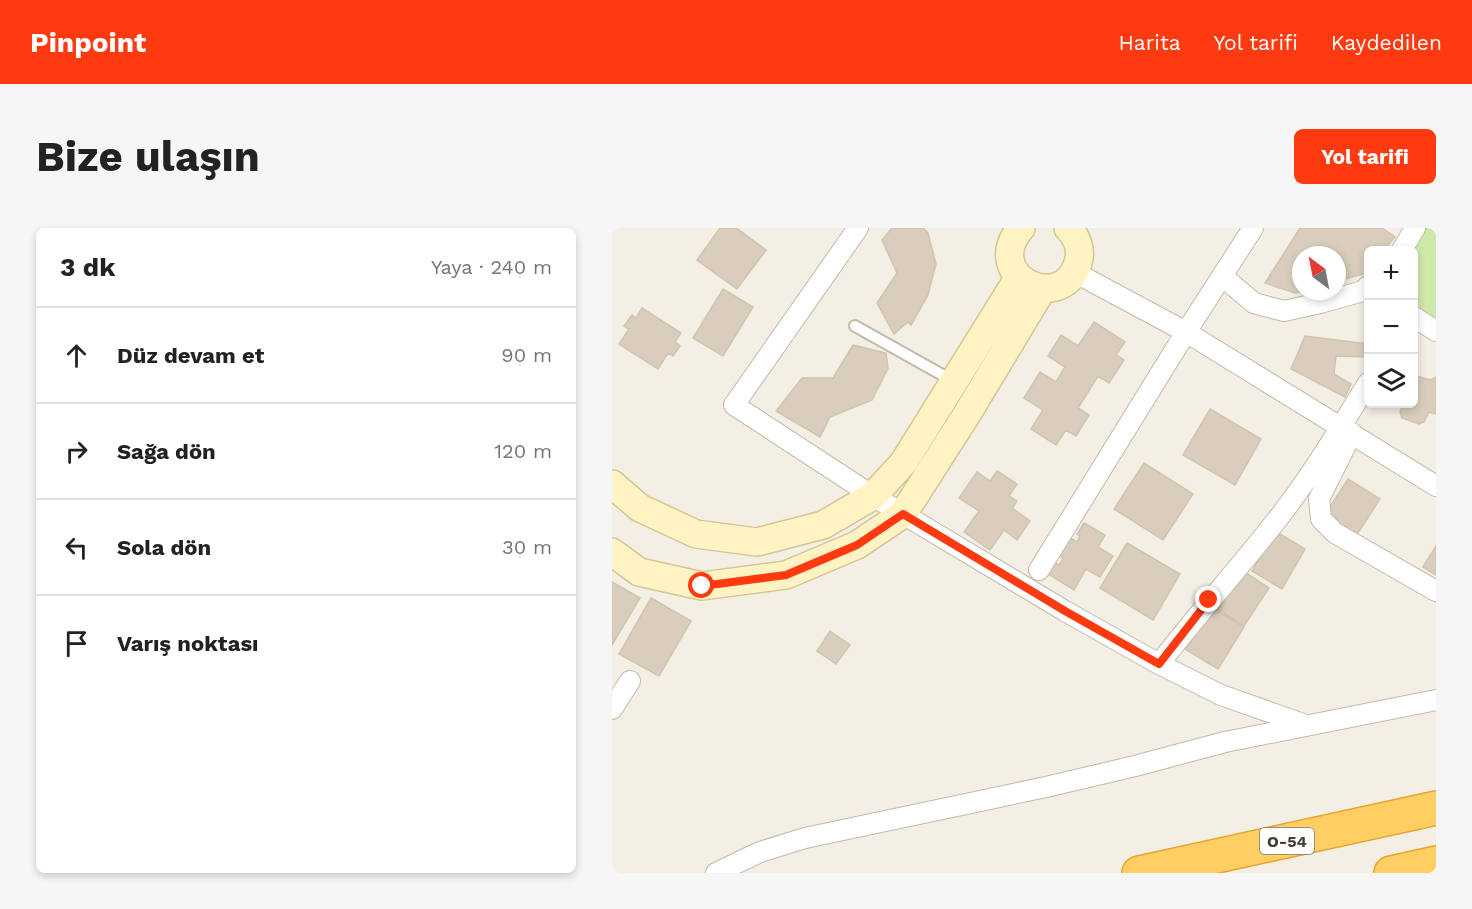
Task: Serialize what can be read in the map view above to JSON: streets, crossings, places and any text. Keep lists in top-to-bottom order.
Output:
{
  "streets": {
    "highway": ["O-54"]
  },
  "north": "top left",
  "page": {
    "header": "Pinpoint",
    "nav": ["Harita", "Yol tarifi", "Kaydedilen"],
    "buttons": "Yol tarifi",
    "title": "Bize ulaşın",
    "heading": ["3 dk", "Yaya · 240 m"],
    "map_buttons": ["+", "−"],
    "list": [
      ["Düz devam et", "90 m"],
      ["Sağa dön", "120 m"],
      ["Sola dön", "30 m"],
      "Varış noktası"
    ]
  }
}
